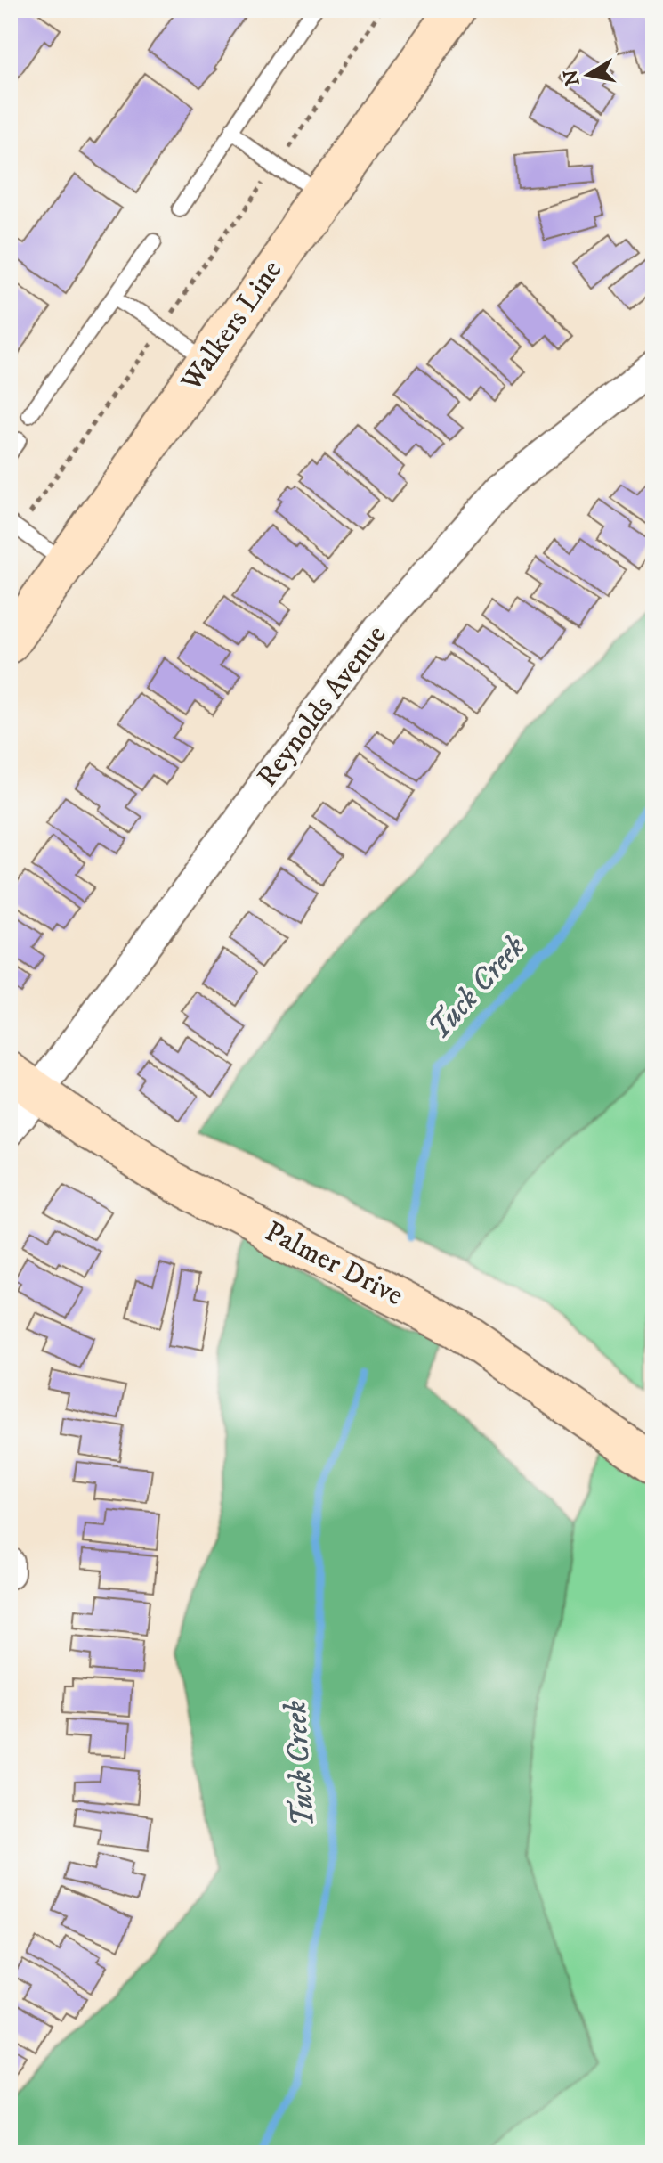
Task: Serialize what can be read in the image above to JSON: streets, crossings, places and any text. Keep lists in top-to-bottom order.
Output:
{
  "streets": {
    "main road": ["Walkers Line", "Palmer Drive"],
    "street": ["Reynolds Avenue"]
  },
  "crossings": [
    ["Reynolds Avenue", "Palmer Drive"]
  ],
  "water": ["Tuck Creek"],
  "north": "left"
}
